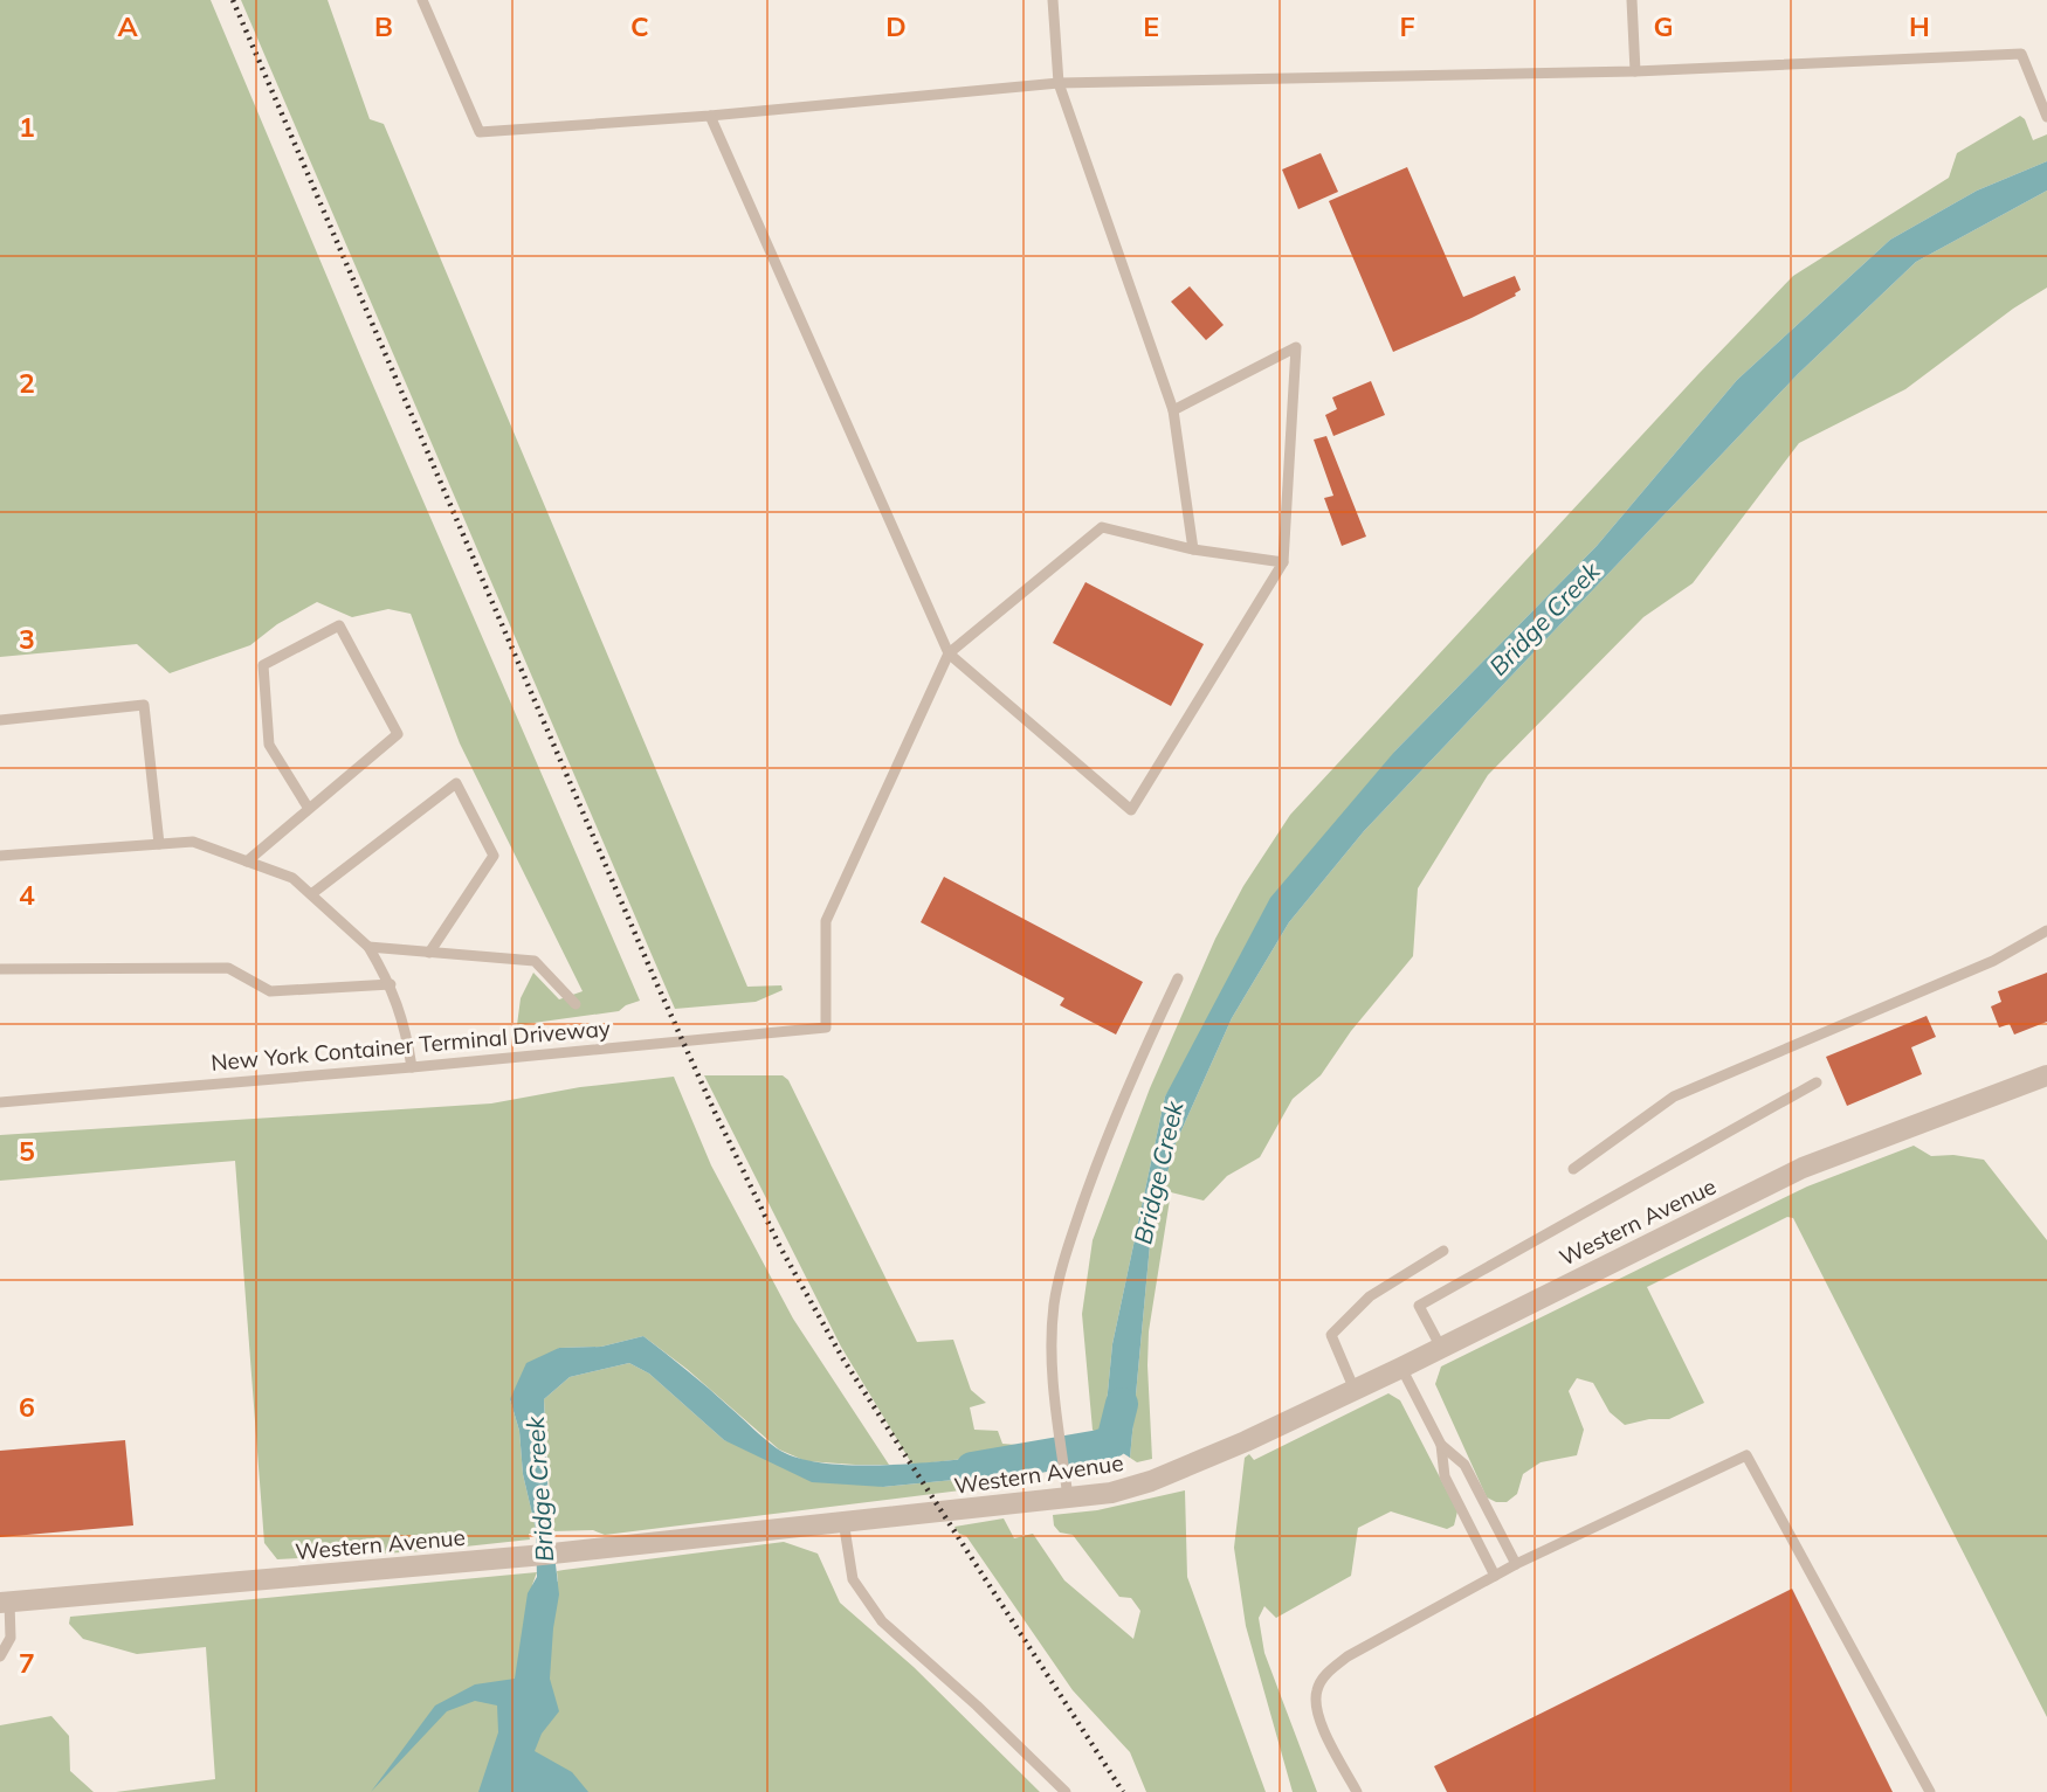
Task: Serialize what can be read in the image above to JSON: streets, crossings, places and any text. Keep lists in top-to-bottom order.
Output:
{
  "streets": {
    "street": ["Western Avenue"],
    "lane": ["New York Container Terminal Driveway"]
  },
  "water": ["Bridge Creek"],
  "grid": {
    "columns": [
      "A",
      "B",
      "C",
      "D",
      "E",
      "F",
      "G",
      "H"
    ],
    "rows": [
      "1",
      "2",
      "3",
      "4",
      "5",
      "6",
      "7"
    ]
  }
}
